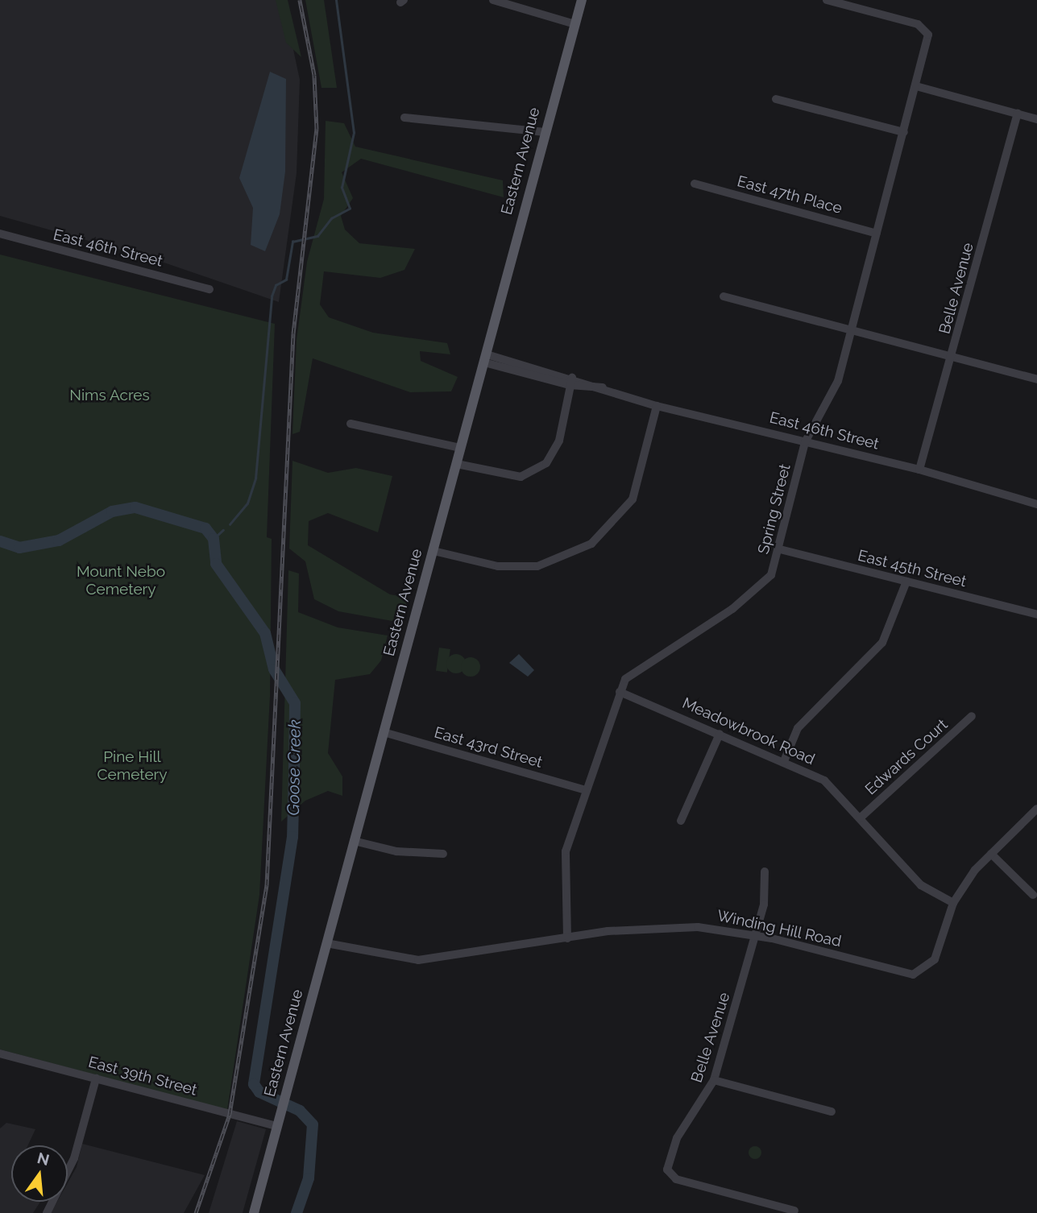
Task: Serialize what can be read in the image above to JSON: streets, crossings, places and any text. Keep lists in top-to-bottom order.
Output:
{
  "streets": {
    "main road": ["Eastern Avenue"],
    "street": [
      "East 47th Place",
      "East 46th Street",
      "Belle Avenue",
      "Spring Street",
      "East 45th Street",
      "Meadowbrook Road",
      "East 43rd Street",
      "Edwards Court",
      "Winding Hill Road",
      "East 39th Street"
    ]
  },
  "crossings": [
    ["Eastern Avenue", "East 46th Street"],
    ["Eastern Avenue", "East 43rd Street"],
    ["Eastern Avenue", "Winding Hill Road"],
    ["Eastern Avenue", "East 39th Street"],
    ["East 47th Place", "Spring Street"],
    ["East 46th Street", "Belle Avenue"],
    ["East 46th Street", "Spring Street"],
    ["Belle Avenue", "Winding Hill Road"],
    ["Spring Street", "East 45th Street"],
    ["Spring Street", "Meadowbrook Road"],
    ["Spring Street", "East 43rd Street"],
    ["Spring Street", "Winding Hill Road"],
    ["Meadowbrook Road", "Edwards Court"],
    ["Meadowbrook Road", "Winding Hill Road"]
  ],
  "water": ["Goose Creek"],
  "parks": ["Nims Acres", "Mount Nebo Cemetery", "Pine Hill Cemetery"],
  "north": "top"
}
